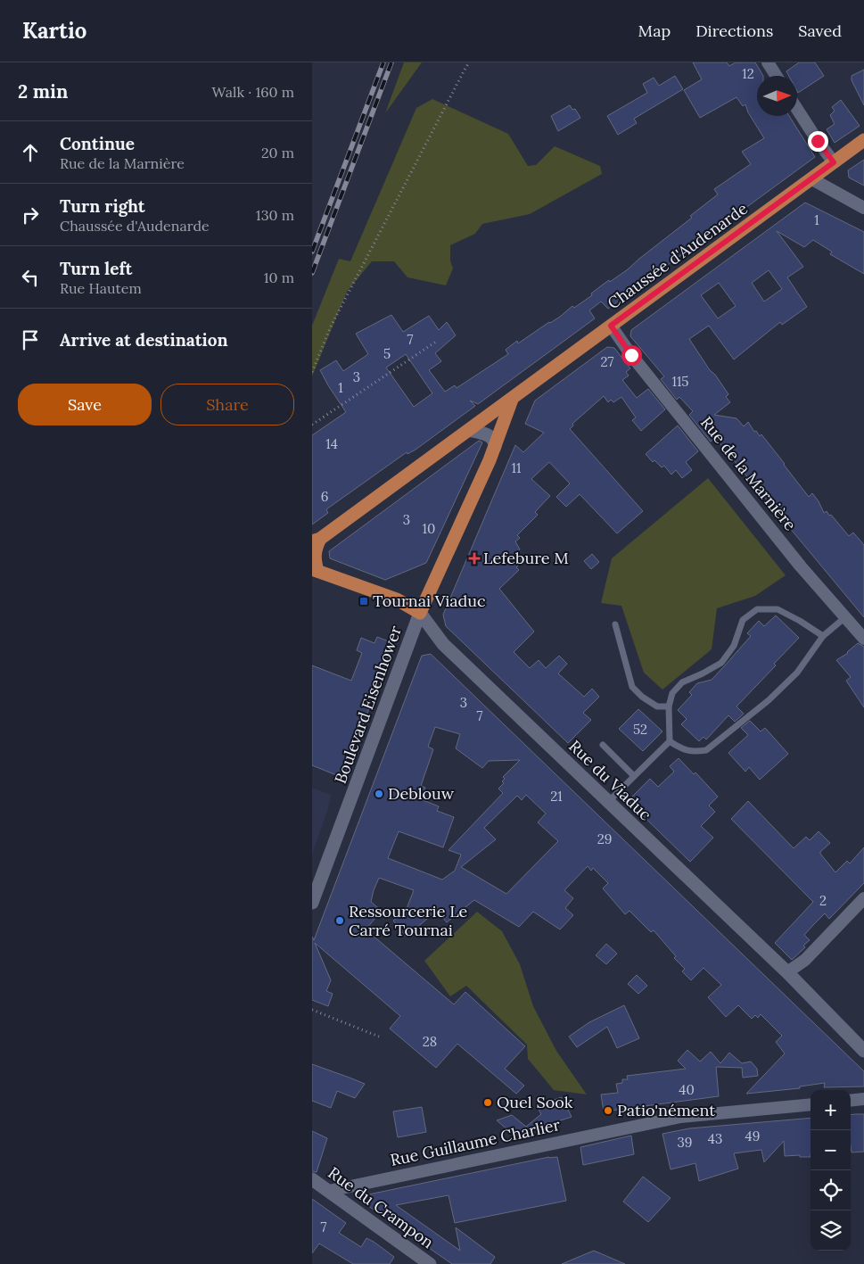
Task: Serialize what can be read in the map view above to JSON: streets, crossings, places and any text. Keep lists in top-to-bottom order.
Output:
{
  "streets": {
    "main road": ["Chaussée d'Audenarde", "Boulevard Eisenhower", "Rue du Viaduc"],
    "street": ["Rue de la Marnière", "Rue Guillaume Charlier", "Rue du Crampon"]
  },
  "crossings": [
    ["Chaussée d'Audenarde", "Rue de la Marnière"],
    ["Boulevard Eisenhower", "Rue du Viaduc"],
    ["Rue Guillaume Charlier", "Rue du Crampon"]
  ],
  "places": {
    "health": ["Lefebure M"],
    "transit": ["Tournai Viaduc"],
    "other": [
      "Deblouw",
      "Ressourcerie Le Carré Tournai",
      "Quel Sook",
      "Patio'nément"
    ]
  },
  "house_numbers": [
    "12",
    "1",
    "7",
    "5",
    "27",
    "3",
    "115",
    "1",
    "14",
    "11",
    "6",
    "3",
    "10",
    "3",
    "7",
    "52",
    "21",
    "29",
    "2",
    "28",
    "40",
    "49",
    "43",
    "39",
    "7"
  ],
  "north": "right",
  "page": {
    "header": "Kartio",
    "nav": ["Map", "Directions", "Saved"],
    "heading": ["2 min", "Walk · 160 m"],
    "list": [
      ["Continue", "Rue de la Marnière", "20 m"],
      ["Turn right", "Chaussée d'Audenarde", "130 m"],
      ["Turn left", "Rue Hautem", "10 m"],
      "Arrive at destination"
    ],
    "buttons": ["Save", "Share"],
    "map_buttons": ["+", "−"]
  }
}
